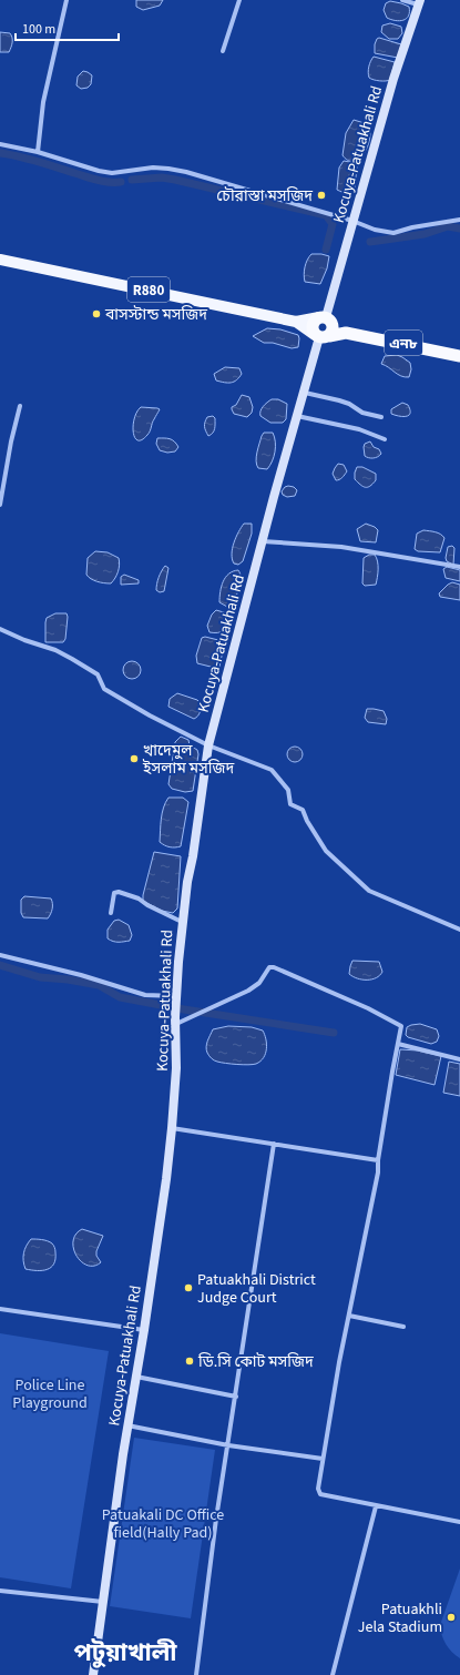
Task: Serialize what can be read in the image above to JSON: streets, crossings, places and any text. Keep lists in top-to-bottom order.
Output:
{
  "streets": {
    "highway": ["এন৮"],
    "main road": ["Kocuya-Patuakhali Rd", "R880"]
  },
  "crossings": [
    ["Kocuya-Patuakhali Rd", "এন৮"]
  ],
  "districts": ["পটুয়াখালী"],
  "parks": ["Police Line Playground", "Patuakali DC Office field(Hally Pad)"],
  "places": [
    "চৌরাস্তা মসজিদ",
    "বাসস্টান্ড মসজিদ",
    "খাদেমুল ইসলাম মসজিদ",
    "Patuakhali District Judge Court",
    "ডি.সি কোট মসজিদ",
    "Patuakhli Jela Stadium"
  ],
  "scale_bar": "100 m"
}
